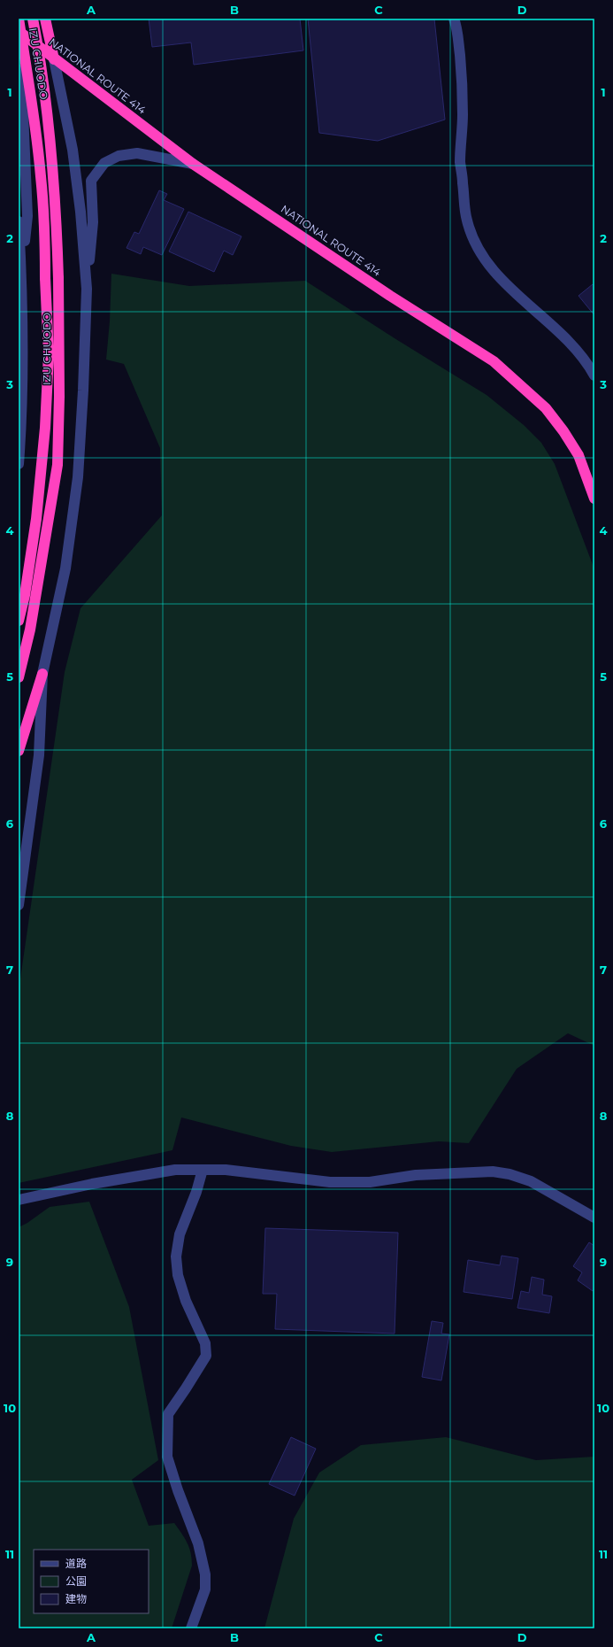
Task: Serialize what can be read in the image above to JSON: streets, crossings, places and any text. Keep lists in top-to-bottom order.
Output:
{
  "streets": {
    "highway": ["IZU CHUODO", "NATIONAL ROUTE 414"]
  },
  "legend": ["道路", "公園", "建物"],
  "grid": {
    "columns": [
      "A",
      "B",
      "C",
      "D"
    ],
    "rows": [
      "1",
      "2",
      "3",
      "4",
      "5",
      "6",
      "7",
      "8",
      "9",
      "10",
      "11"
    ]
  }
}
